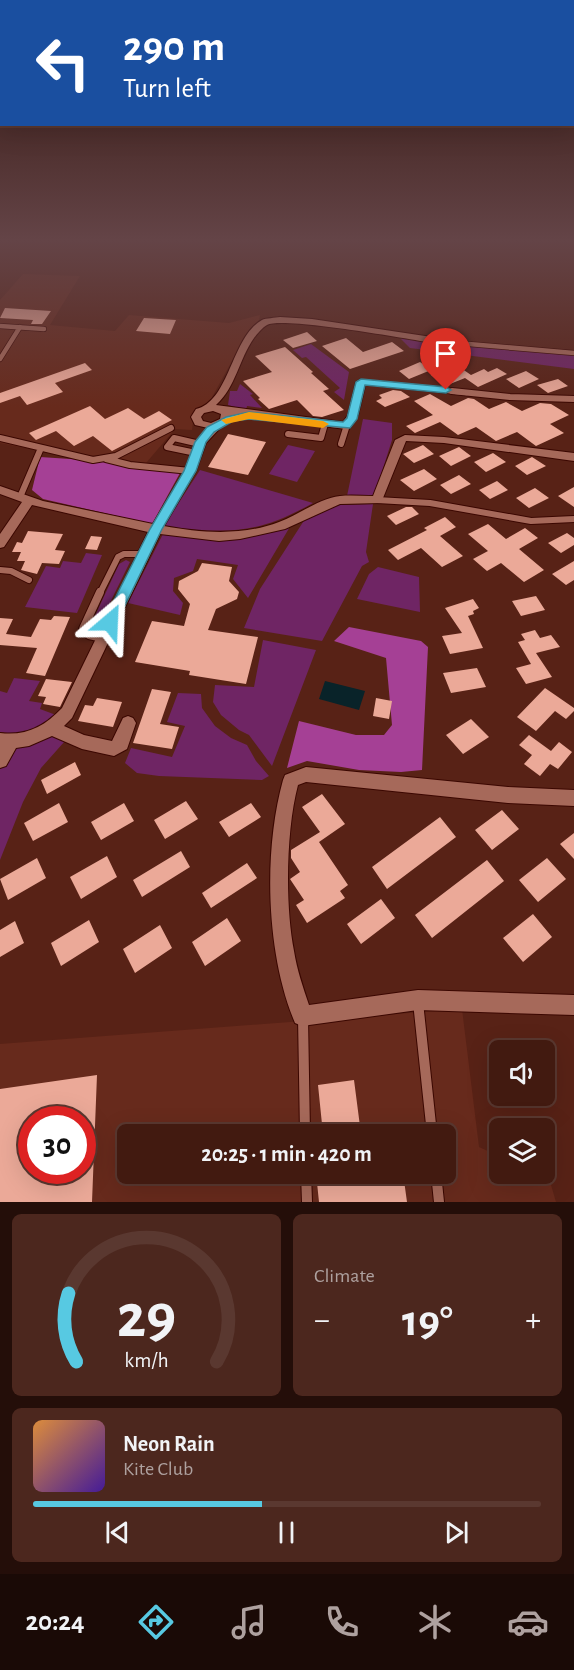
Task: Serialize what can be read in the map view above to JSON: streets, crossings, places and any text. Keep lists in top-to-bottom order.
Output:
{
  "page": {
    "turn": ["290 m", "Turn left"],
    "limit": "30",
    "trip": "20:25 · 1 min · 420 m",
    "tile": "Climate",
    "heat": ["−", "19°", "+"],
    "song": ["Neon Rain", "Kite Club"],
    "tabs": "20:24",
    "gauge": ["29", "km/h"]
  }
}
